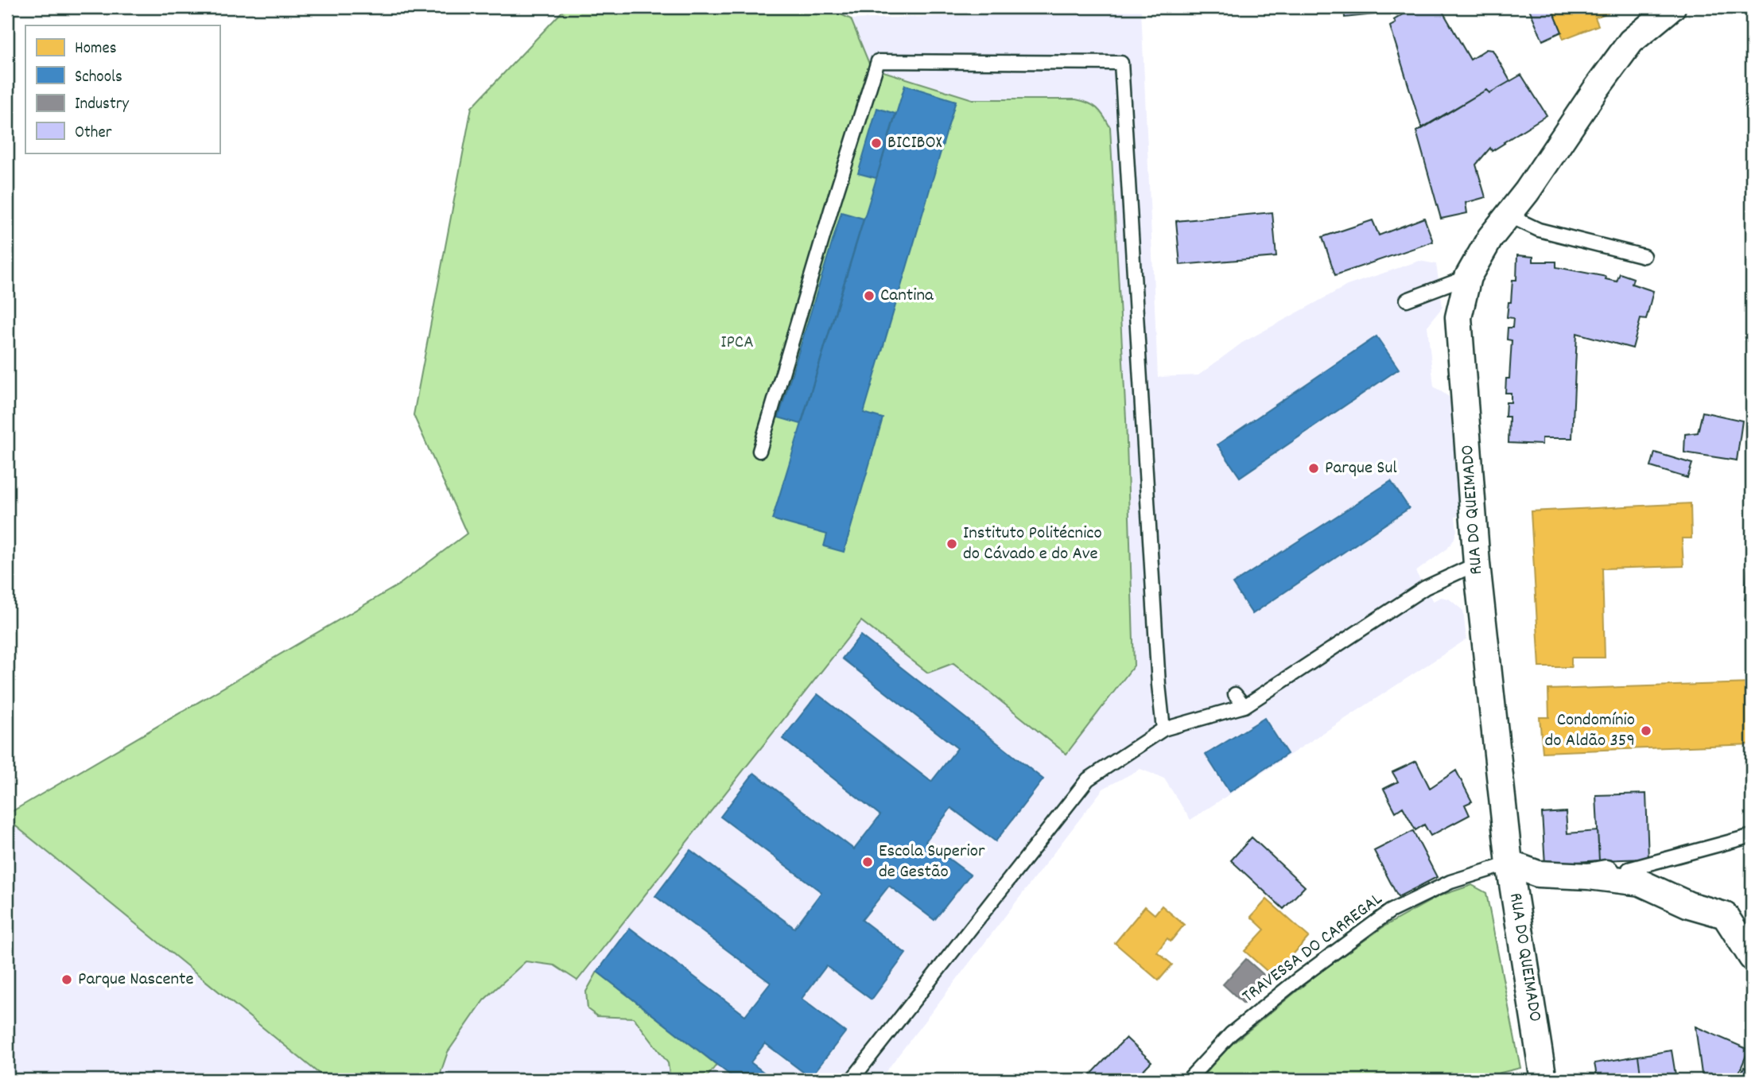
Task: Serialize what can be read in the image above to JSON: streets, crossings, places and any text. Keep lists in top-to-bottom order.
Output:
{
  "streets": {
    "street": ["RUA DO QUEIMADO"],
    "lane": ["TRAVESSA DO CARREGAL"]
  },
  "crossings": [
    ["RUA DO QUEIMADO", "TRAVESSA DO CARREGAL"]
  ],
  "parks": ["IPCA"],
  "places": [
    "BICIBOX",
    "Cantina",
    "Parque Sul",
    "Instituto Politécnico do Cávado e do Ave",
    "Condomínio do Aldão 359",
    "Escola Superior de Gestão",
    "Parque Nascente"
  ],
  "legend": [
    "Homes",
    "Schools",
    "Industry",
    "Other"
  ]
}
